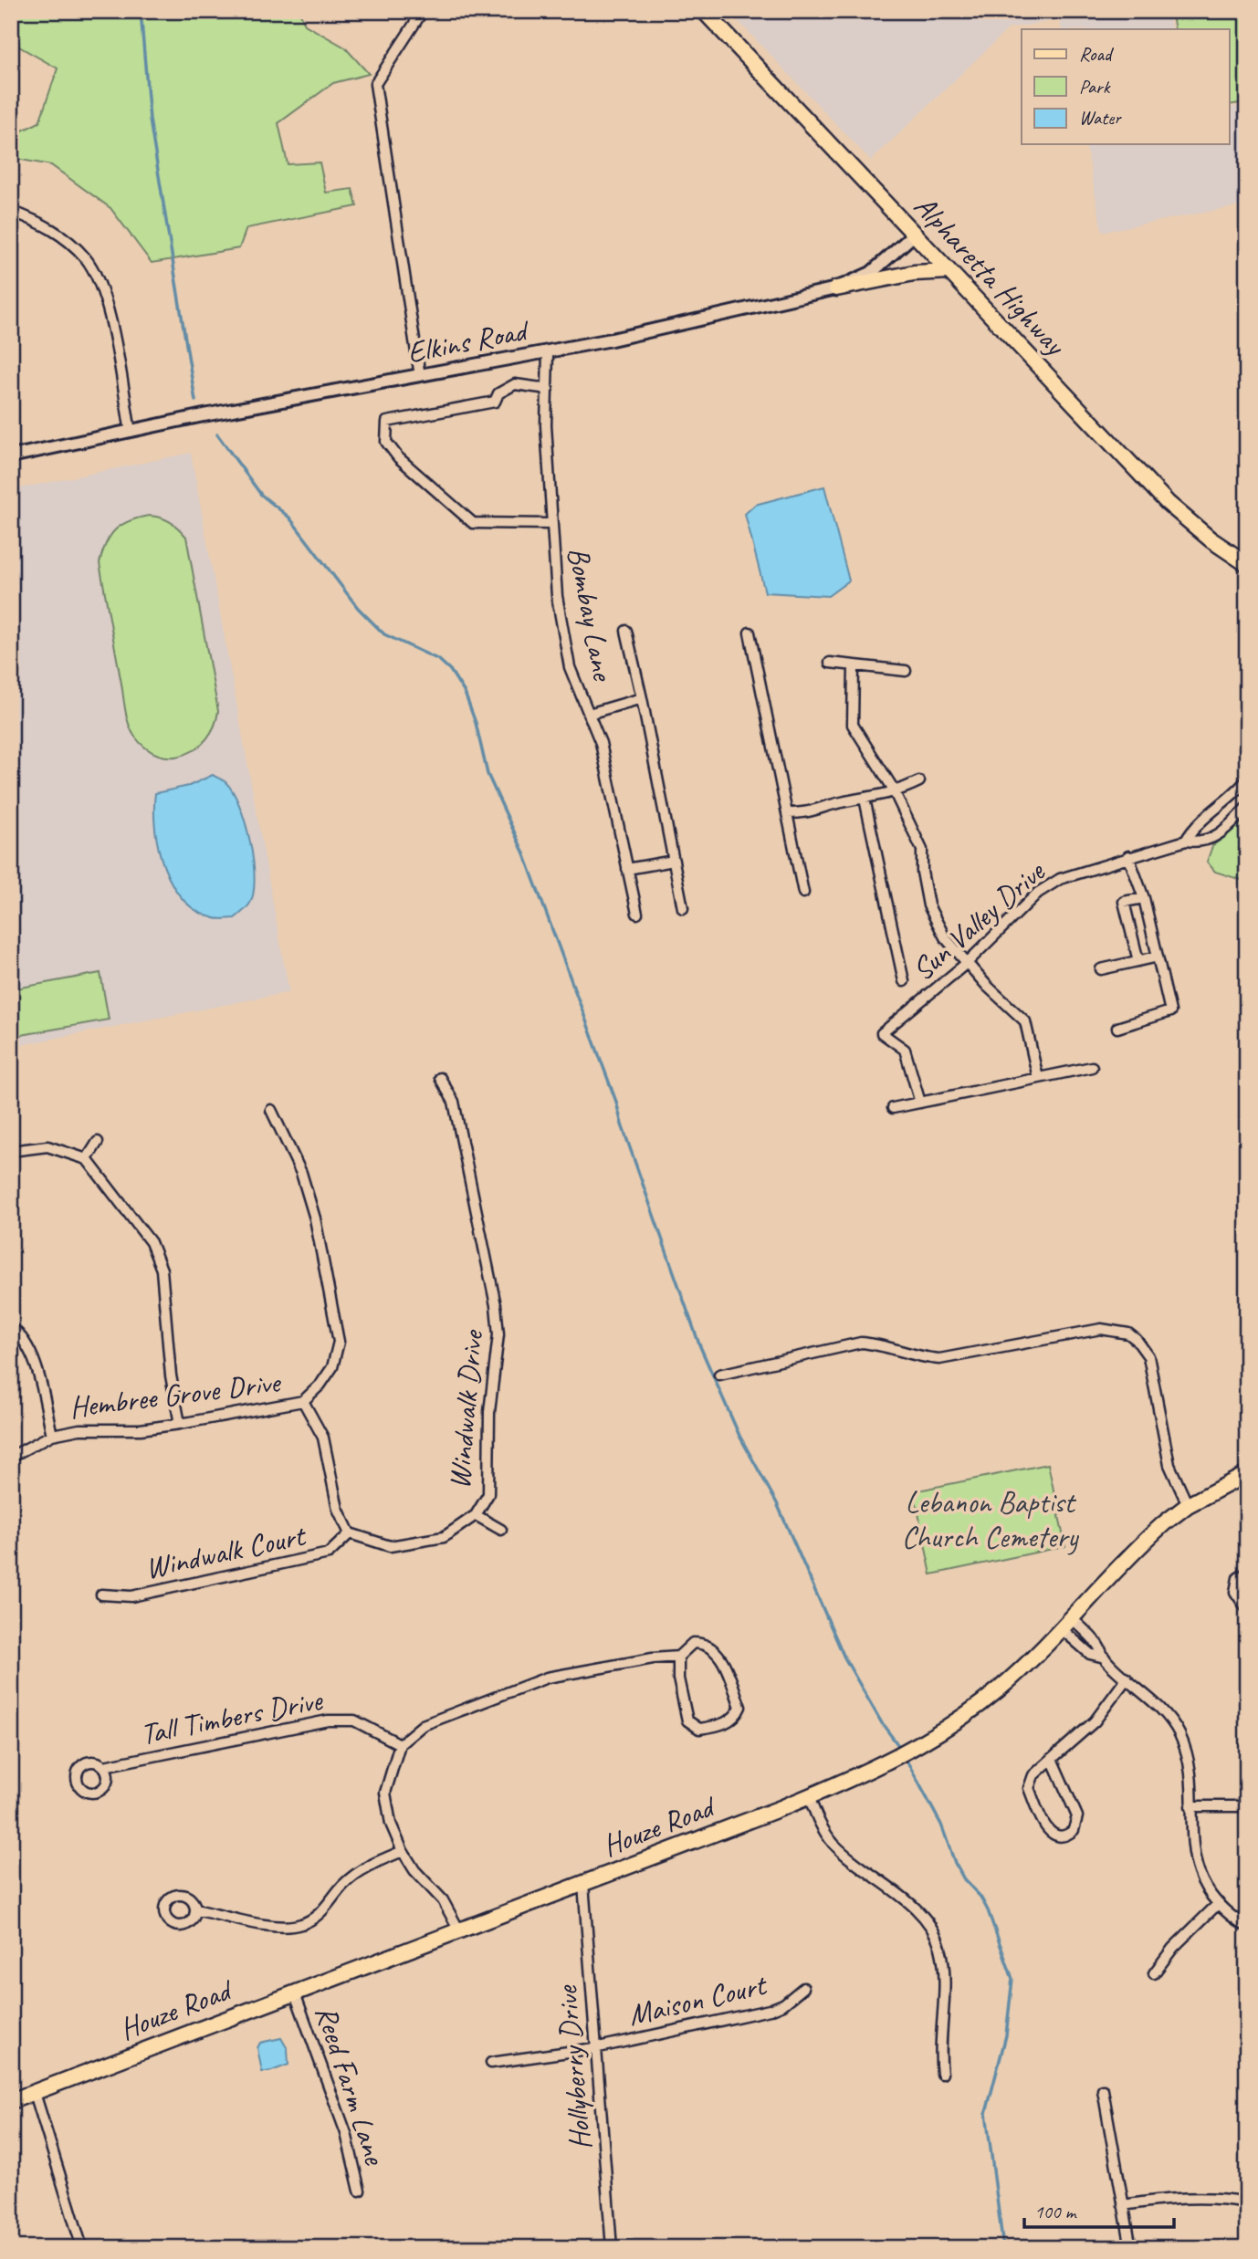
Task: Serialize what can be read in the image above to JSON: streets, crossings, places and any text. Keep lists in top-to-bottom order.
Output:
{
  "streets": {
    "main road": ["Alpharetta Highway", "Houze Road"],
    "street": [
      "Elkins Road",
      "Bombay Lane",
      "Sun Valley Drive",
      "Hembree Grove Drive",
      "Windwalk Drive",
      "Windwalk Court",
      "Tall Timbers Drive",
      "Maison Court",
      "Hollyberry Drive",
      "Reed Farm Lane"
    ]
  },
  "crossings": [
    ["Alpharetta Highway", "Elkins Road"],
    ["Elkins Road", "Bombay Lane"],
    ["Windwalk Drive", "Windwalk Court"],
    ["Houze Road", "Hollyberry Drive"],
    ["Houze Road", "Reed Farm Lane"],
    ["Maison Court", "Hollyberry Drive"]
  ],
  "parks": ["Lebanon Baptist Church Cemetery"],
  "legend": ["Road", "Park", "Water"],
  "scale_bar": "100 m"
}
